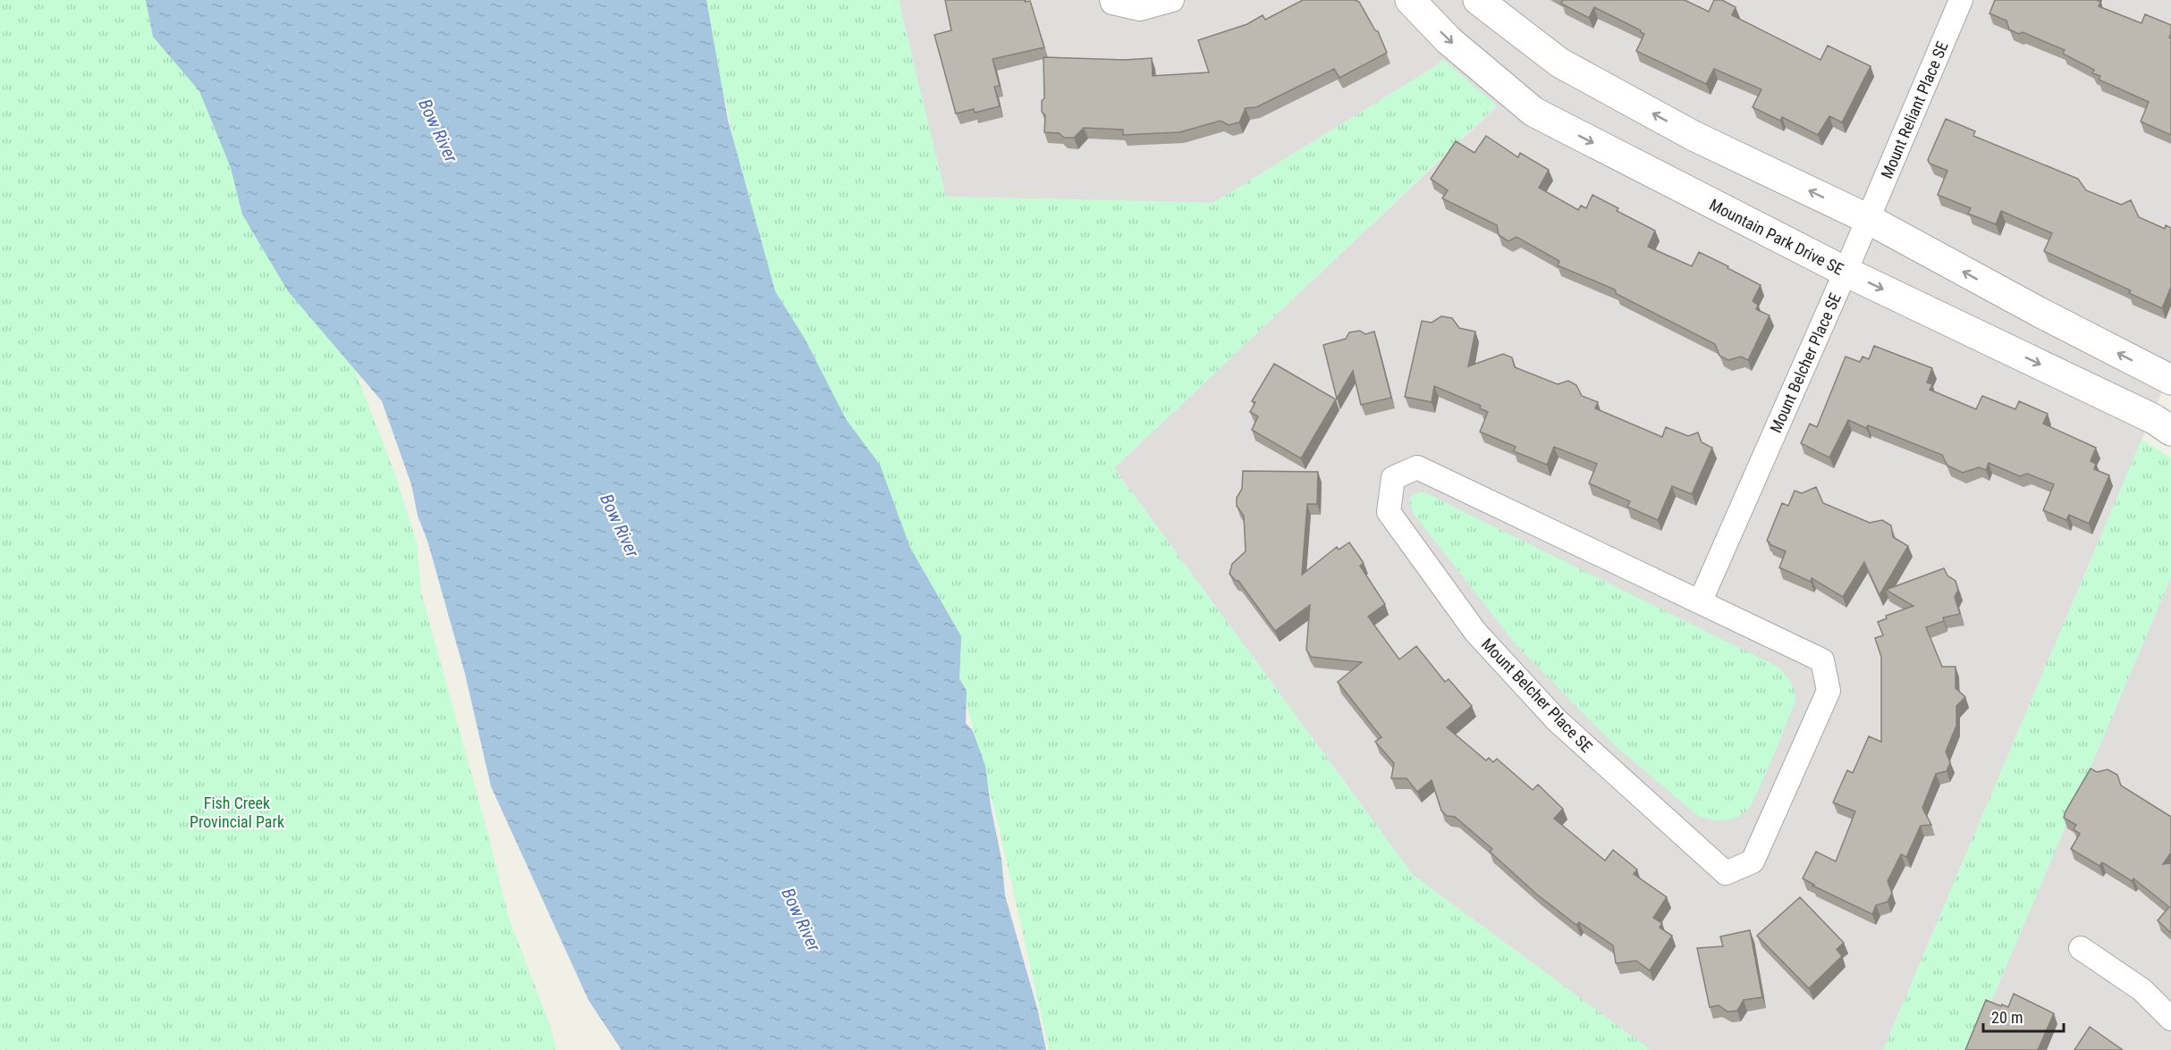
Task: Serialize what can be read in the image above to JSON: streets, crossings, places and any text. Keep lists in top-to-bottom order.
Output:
{
  "streets": {
    "street": ["Mount Reliant Place SE", "Mountain Park Drive SE", "Mount Belcher Place SE"]
  },
  "crossings": [
    ["Mount Reliant Place SE", "Mountain Park Drive SE"],
    ["Mount Reliant Place SE", "Mount Belcher Place SE"],
    ["Mountain Park Drive SE", "Mount Belcher Place SE"]
  ],
  "water": ["Bow River"],
  "parks": ["Fish Creek Provincial Park"],
  "scale_bar": "20 m"
}
